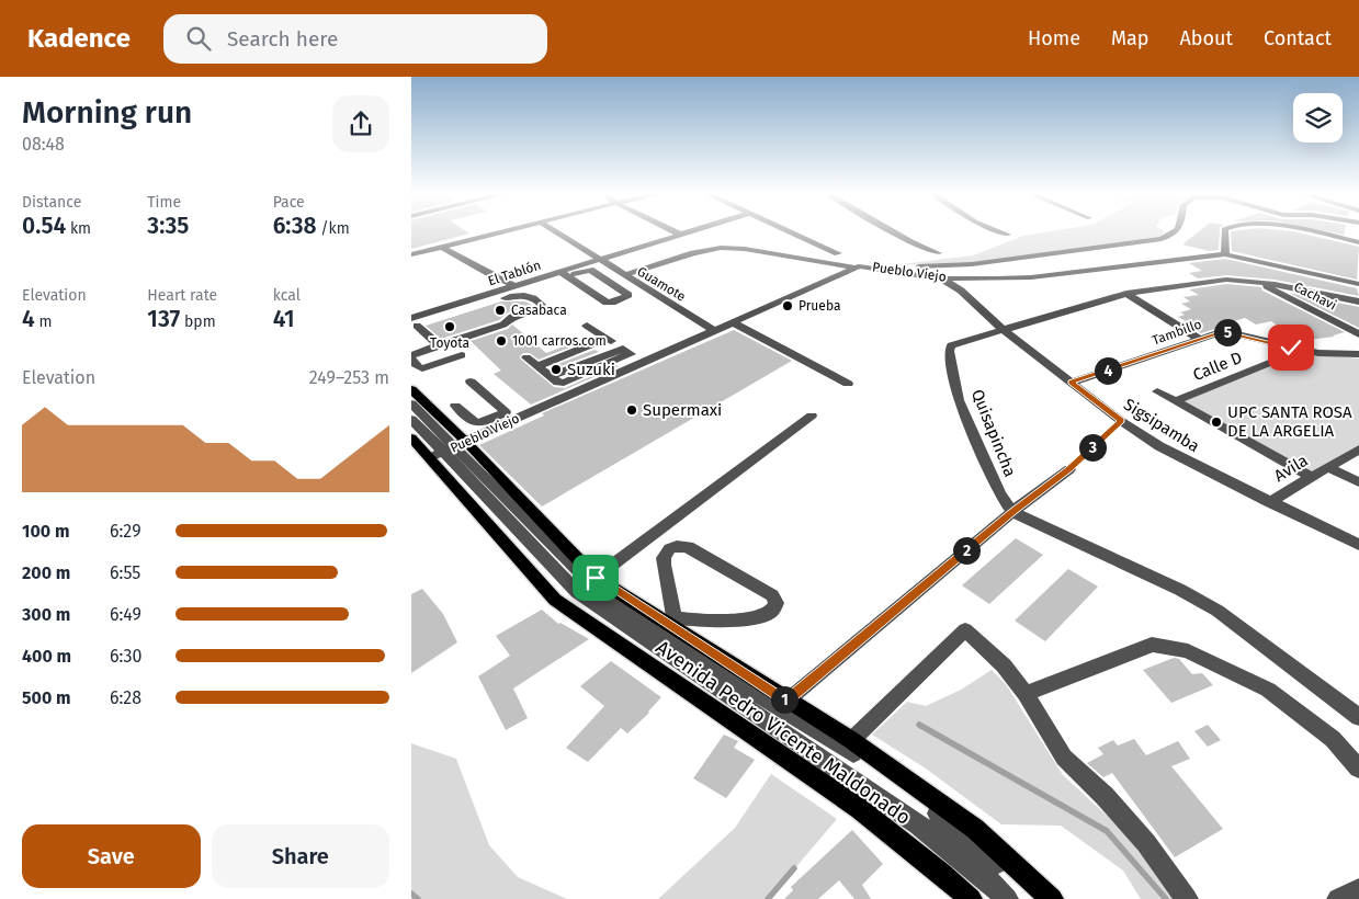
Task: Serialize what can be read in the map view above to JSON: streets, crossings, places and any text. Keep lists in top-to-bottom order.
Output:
{
  "streets": {
    "main road": ["Avenida Pedro Vicente Maldonado"],
    "street": [
      "Pueblo Viejo",
      "El Tablón",
      "Guamote",
      "Cachavi",
      "Tambillo",
      "Calle D",
      "Sigsipamba",
      "Quisapincha",
      "Avila"
    ]
  },
  "crossings": [
    ["Pueblo Viejo", "Guamote"],
    ["Pueblo Viejo", "Sigsipamba"],
    ["Pueblo Viejo", "Avenida Pedro Vicente Maldonado"],
    ["El Tablón", "Guamote"],
    ["Cachavi", "Quisapincha"],
    ["Tambillo", "Sigsipamba"],
    ["Sigsipamba", "Quisapincha"],
    ["Sigsipamba", "Avila"]
  ],
  "places": [
    "Prueba",
    "Casabaca",
    "Toyota",
    "1001 carros.com",
    "Suzuki",
    "Supermaxi",
    "UPC SANTA ROSA DE LA ARGELIA"
  ],
  "page": {
    "header": "Kadence",
    "search": "Search here",
    "nav": [
      "Home",
      "Map",
      "About",
      "Contact"
    ],
    "heading": ["Morning run", "08:48"],
    "stats": [
      ["Distance", "0.54 km"],
      ["Time", "3:35"],
      ["Pace", "6:38 /km"],
      ["Elevation", "4 m"],
      ["Heart rate", "137 bpm"],
      ["kcal", "41"]
    ],
    "pins": [
      "5",
      "4",
      "3",
      "2",
      "1"
    ],
    "chart": ["Elevation", "249–253 m"],
    "list": [
      {
        "name": "100 m",
        "note": "6:29"
      },
      {
        "name": "200 m",
        "note": "6:55"
      },
      {
        "name": "300 m",
        "note": "6:49"
      },
      {
        "name": "400 m",
        "note": "6:30"
      },
      {
        "name": "500 m",
        "note": "6:28"
      }
    ],
    "buttons": ["Save", "Share"]
  }
}
